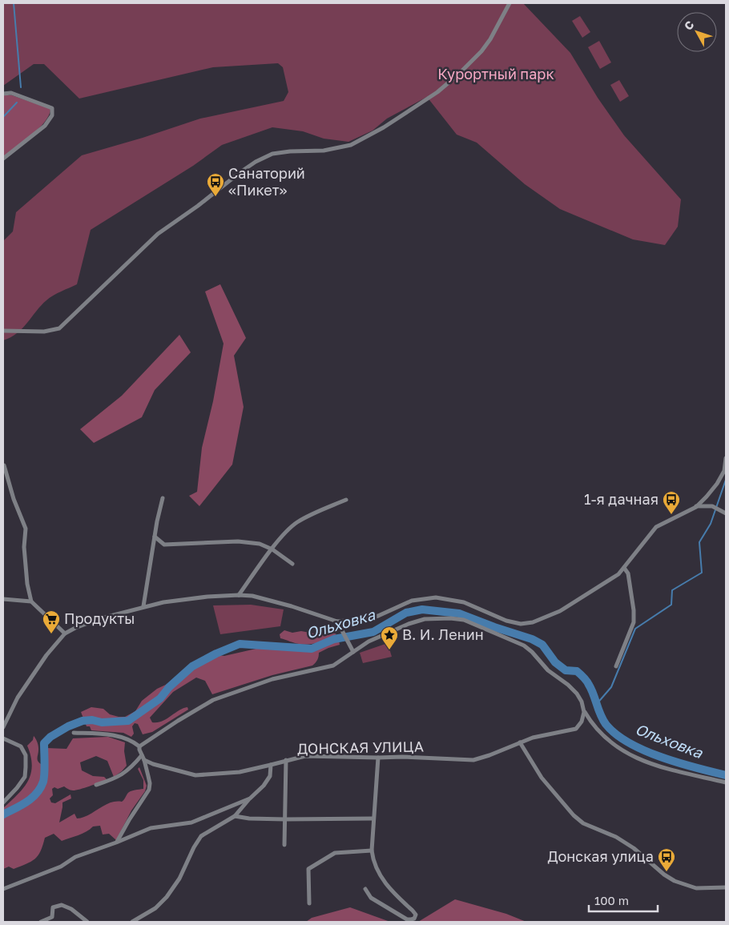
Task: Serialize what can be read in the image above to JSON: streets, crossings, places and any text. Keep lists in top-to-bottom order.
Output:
{
  "streets": {
    "street": ["ДОНСКАЯ УЛИЦА"]
  },
  "water": ["Ольховка"],
  "parks": ["Курортный парк"],
  "places": {
    "bus stop": ["Санаторий «Пикет»", "1-я дачная", "Донская улица"],
    "supermarket": ["Продукты"],
    "place": ["В. И. Ленин"]
  },
  "scale_bar": "100 m",
  "north": "top left"
}
